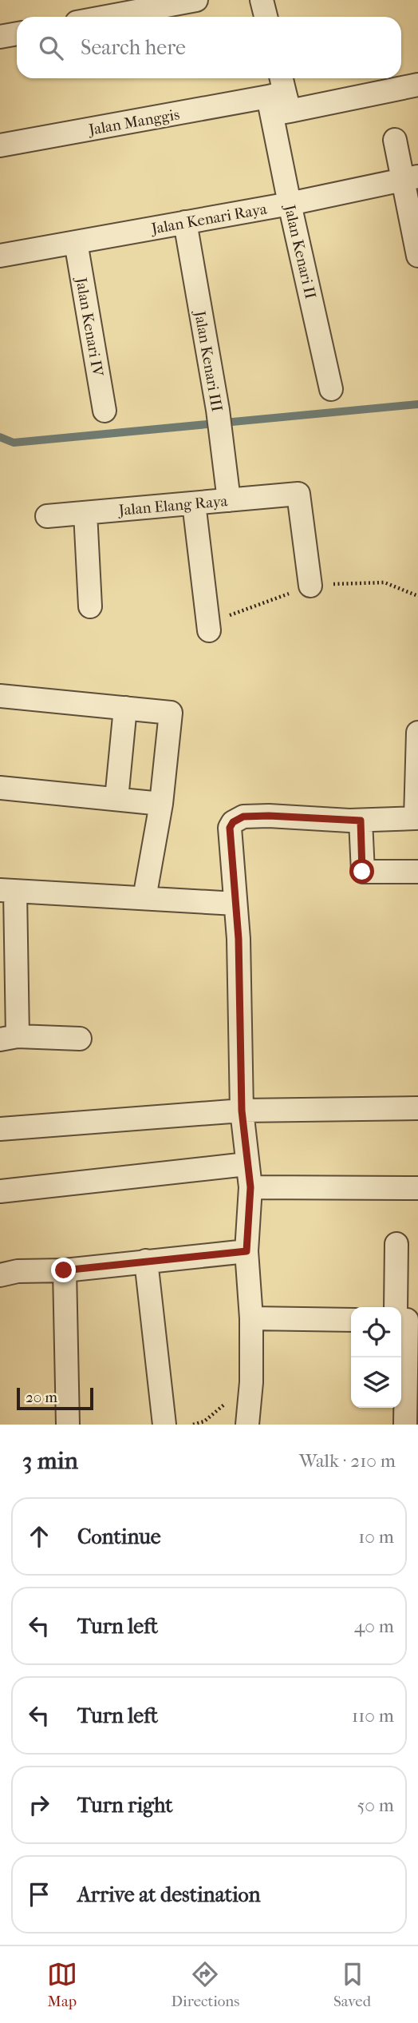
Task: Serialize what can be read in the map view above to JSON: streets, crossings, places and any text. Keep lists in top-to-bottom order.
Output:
{
  "streets": {
    "street": [
      "Jalan Manggis",
      "Jalan Kenari Raya",
      "Jalan Kenari II",
      "Jalan Kenari IV",
      "Jalan Kenari III",
      "Jalan Elang Raya"
    ]
  },
  "crossings": [
    ["Jalan Manggis", "Jalan Kenari II"],
    ["Jalan Kenari Raya", "Jalan Kenari II"],
    ["Jalan Kenari Raya", "Jalan Kenari IV"],
    ["Jalan Kenari Raya", "Jalan Kenari III"],
    ["Jalan Kenari III", "Jalan Elang Raya"]
  ],
  "scale_bar": "20 m",
  "page": {
    "search": "Search here",
    "scale": "20 m",
    "heading": ["3 min", "Walk · 210 m"],
    "list": [
      ["Continue", "10 m"],
      ["Turn left", "40 m"],
      ["Turn left", "110 m"],
      ["Turn right", "50 m"],
      "Arrive at destination"
    ],
    "nav": ["Map", "Directions", "Saved"]
  }
}
